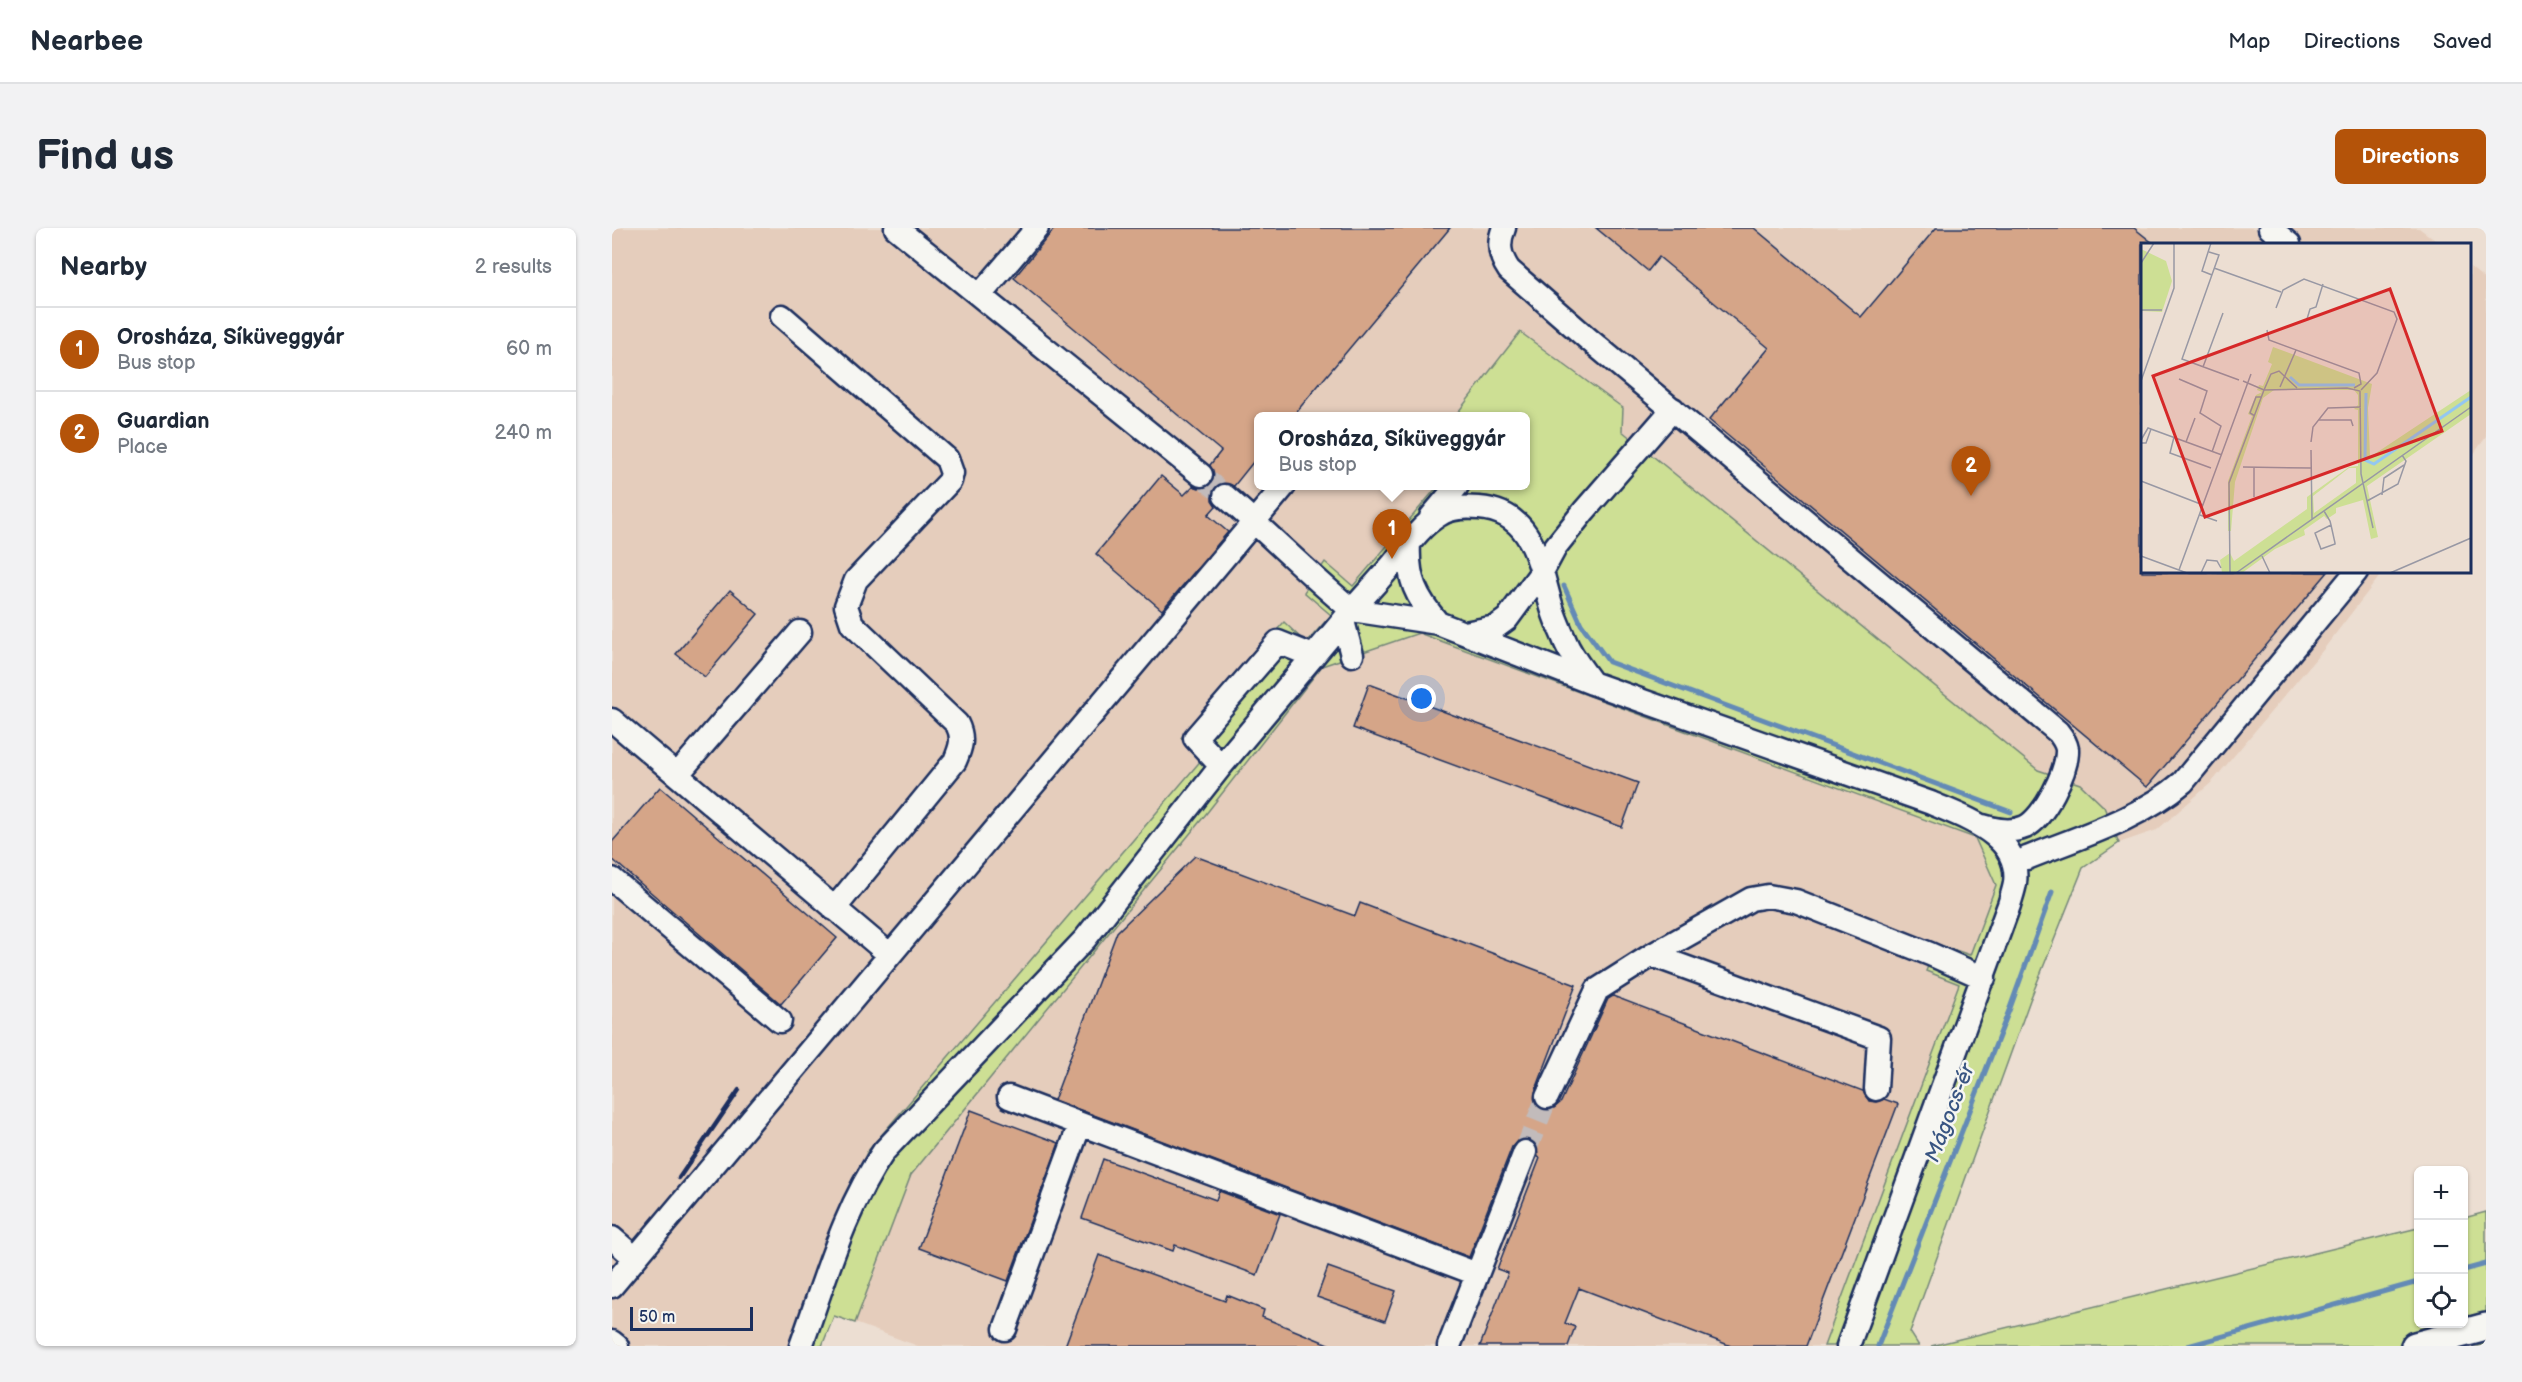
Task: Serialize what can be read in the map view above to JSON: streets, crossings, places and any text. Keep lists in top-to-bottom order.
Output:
{
  "water": ["Mágocs-ér"],
  "scale_bar": "50 m",
  "page": {
    "header": "Nearbee",
    "nav": ["Map", "Directions", "Saved"],
    "buttons": "Directions",
    "title": "Find us",
    "heading": ["Nearby", "2 results"],
    "list": [
      {
        "mark": "1",
        "name": "Orosháza, Síküveggyár",
        "note": "Bus stop",
        "value": "60 m"
      },
      {
        "mark": "2",
        "name": "Guardian",
        "note": "Place",
        "value": "240 m"
      }
    ],
    "popup": ["Orosháza, Síküveggyár", "Bus stop"],
    "pins": ["2", "1"],
    "map_buttons": ["+", "−"],
    "scale": "50 m"
  }
}
